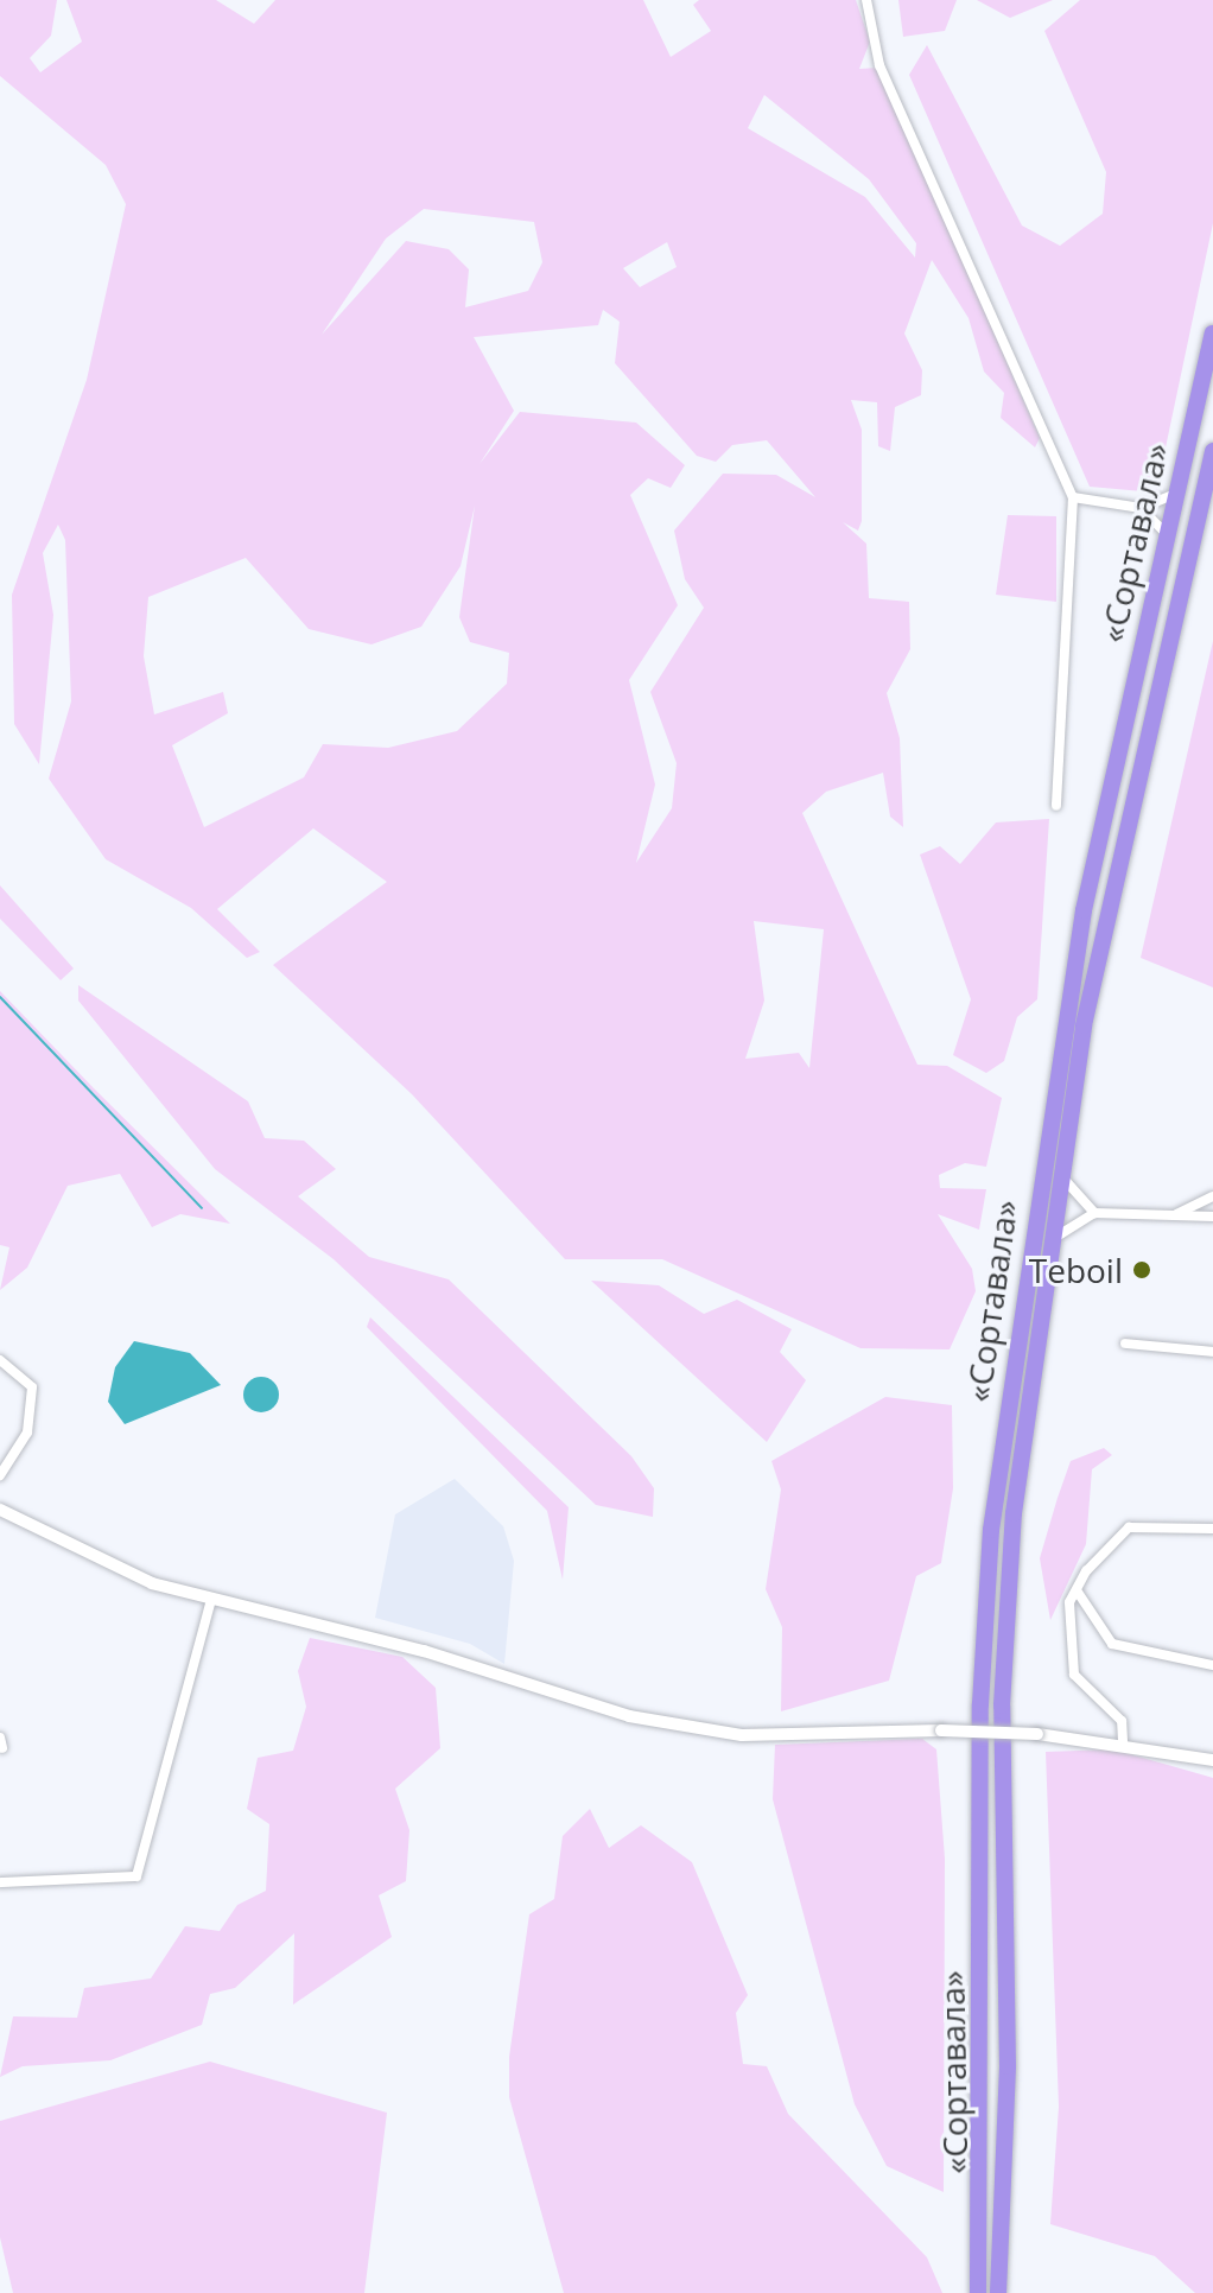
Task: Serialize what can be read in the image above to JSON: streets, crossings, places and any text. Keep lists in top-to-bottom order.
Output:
{
  "streets": {
    "highway": ["«Сортавала»"]
  },
  "places": ["Teboil"]
}
